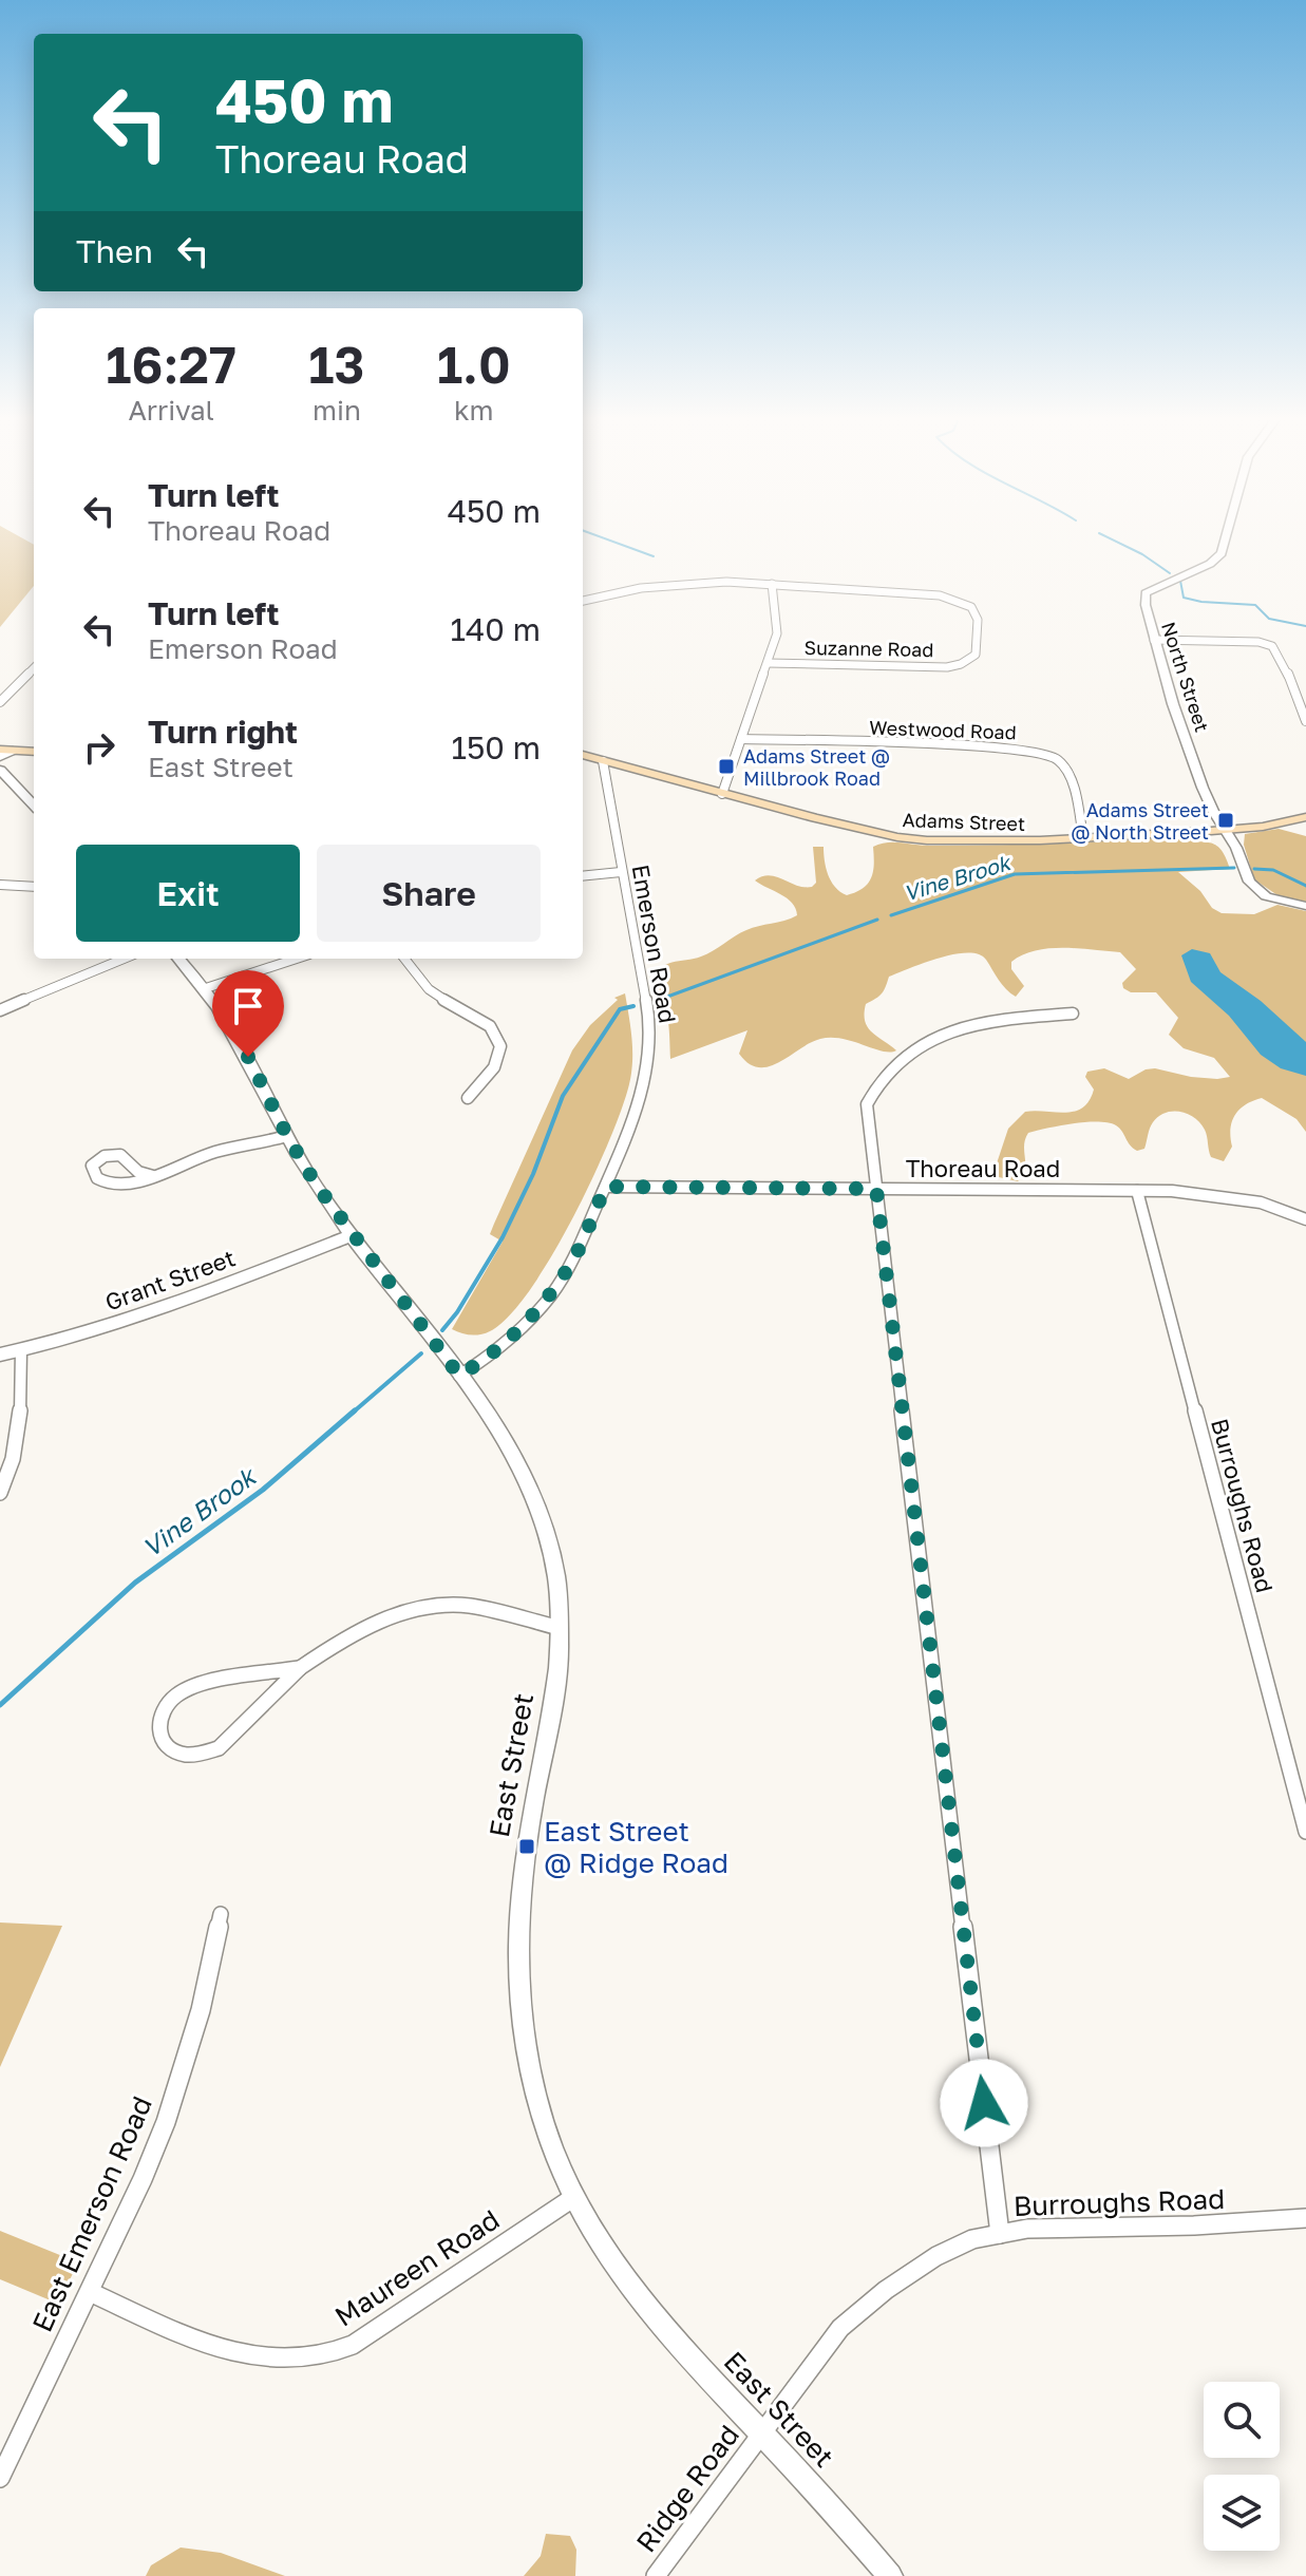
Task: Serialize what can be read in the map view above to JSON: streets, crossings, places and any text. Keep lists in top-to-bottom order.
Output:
{
  "streets": {
    "main road": ["Adams Street"],
    "street": [
      "Suzanne Road",
      "North Street",
      "Westwood Road",
      "Emerson Road",
      "Thoreau Road",
      "Grant Street",
      "Burroughs Road",
      "East Street",
      "East Emerson Road",
      "Maureen Road",
      "Ridge Road"
    ]
  },
  "crossings": [
    ["North Street", "Adams Street"],
    ["Westwood Road", "Adams Street"],
    ["Adams Street", "Emerson Road"],
    ["Emerson Road", "Thoreau Road"],
    ["Emerson Road", "East Street"],
    ["Thoreau Road", "Burroughs Road"],
    ["Grant Street", "East Street"],
    ["Burroughs Road", "East Street"],
    ["Burroughs Road", "Ridge Road"],
    ["East Street", "Maureen Road"],
    ["East Street", "Ridge Road"],
    ["East Emerson Road", "Maureen Road"]
  ],
  "water": ["Vine Brook"],
  "places": {
    "transit": ["Adams Street @ Millbrook Road", "Adams Street @ North Street", "East Street @ Ridge Road"]
  },
  "page": {
    "turn": ["450 m", "Thoreau Road"],
    "then": "Then",
    "eta": [
      "16:27",
      "Arrival",
      "13",
      "min",
      "1.0",
      "km"
    ],
    "list": [
      {
        "name": "Turn left",
        "note": "Thoreau Road",
        "value": "450 m"
      },
      {
        "name": "Turn left",
        "note": "Emerson Road",
        "value": "140 m"
      },
      {
        "name": "Turn right",
        "note": "East Street",
        "value": "150 m"
      }
    ],
    "buttons": ["Exit", "Share"]
  }
}
